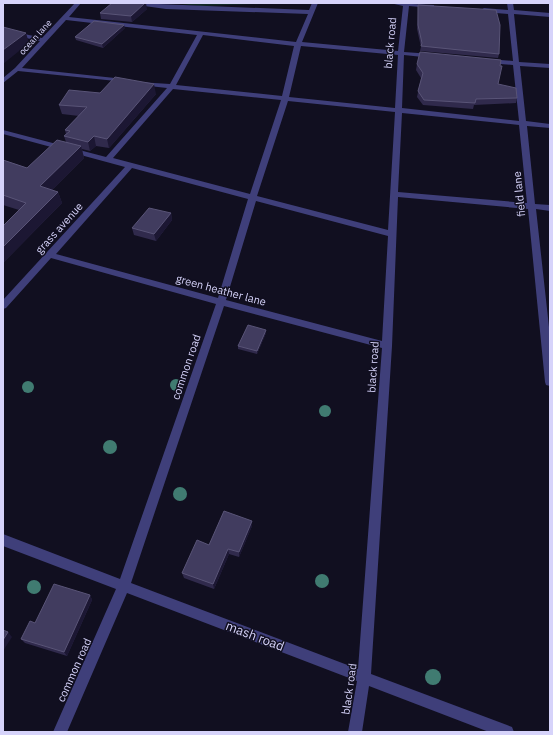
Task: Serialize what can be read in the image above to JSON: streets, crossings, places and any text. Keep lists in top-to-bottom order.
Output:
{
  "streets": {
    "street": [
      "ocean lane",
      "black road",
      "field lane",
      "grass avenue",
      "green heather lane",
      "common road",
      "mash road"
    ]
  },
  "crossings": [
    ["black road", "green heather lane"],
    ["black road", "mash road"],
    ["grass avenue", "green heather lane"],
    ["green heather lane", "common road"],
    ["common road", "mash road"]
  ]
}
